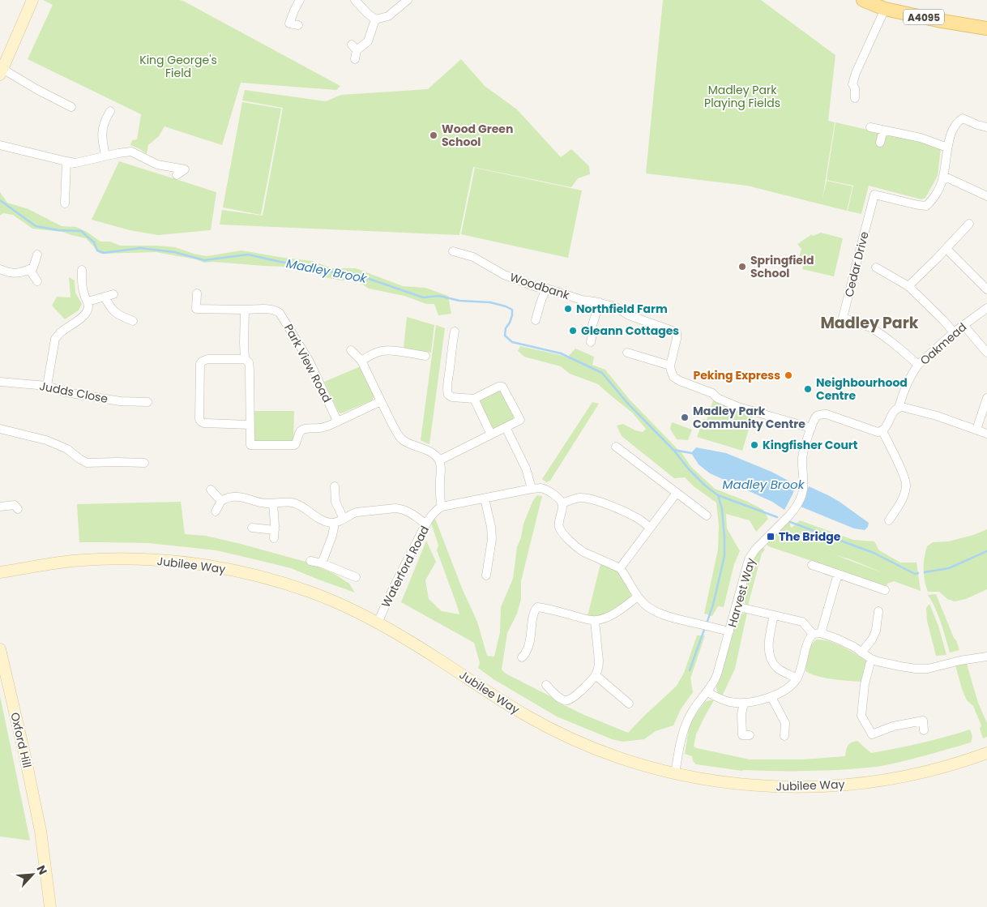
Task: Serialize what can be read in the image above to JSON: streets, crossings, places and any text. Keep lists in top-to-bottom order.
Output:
{
  "streets": {
    "main road": ["A4095"],
    "street": [
      "Cedar Drive",
      "Woodbank",
      "Oakmead",
      "Park View Road",
      "Judds Close",
      "Jubilee Way",
      "Waterford Road",
      "Harvest Way",
      "Oxford Hill"
    ]
  },
  "crossings": [
    ["Cedar Drive", "Oakmead"],
    ["Jubilee Way", "Waterford Road"],
    ["Jubilee Way", "Harvest Way"]
  ],
  "districts": ["Madley Park"],
  "water": ["Madley Brook"],
  "parks": ["King George's Field", "Madley Park Playing Fields"],
  "places": {
    "other": [
      "Wood Green School",
      "Springfield School",
      "Northfield Farm",
      "Gleann Cottages",
      "Peking Express",
      "Neighbourhood Centre",
      "Madley Park Community Centre",
      "Kingfisher Court"
    ],
    "transit": ["The Bridge"]
  },
  "north": "top right"
}
